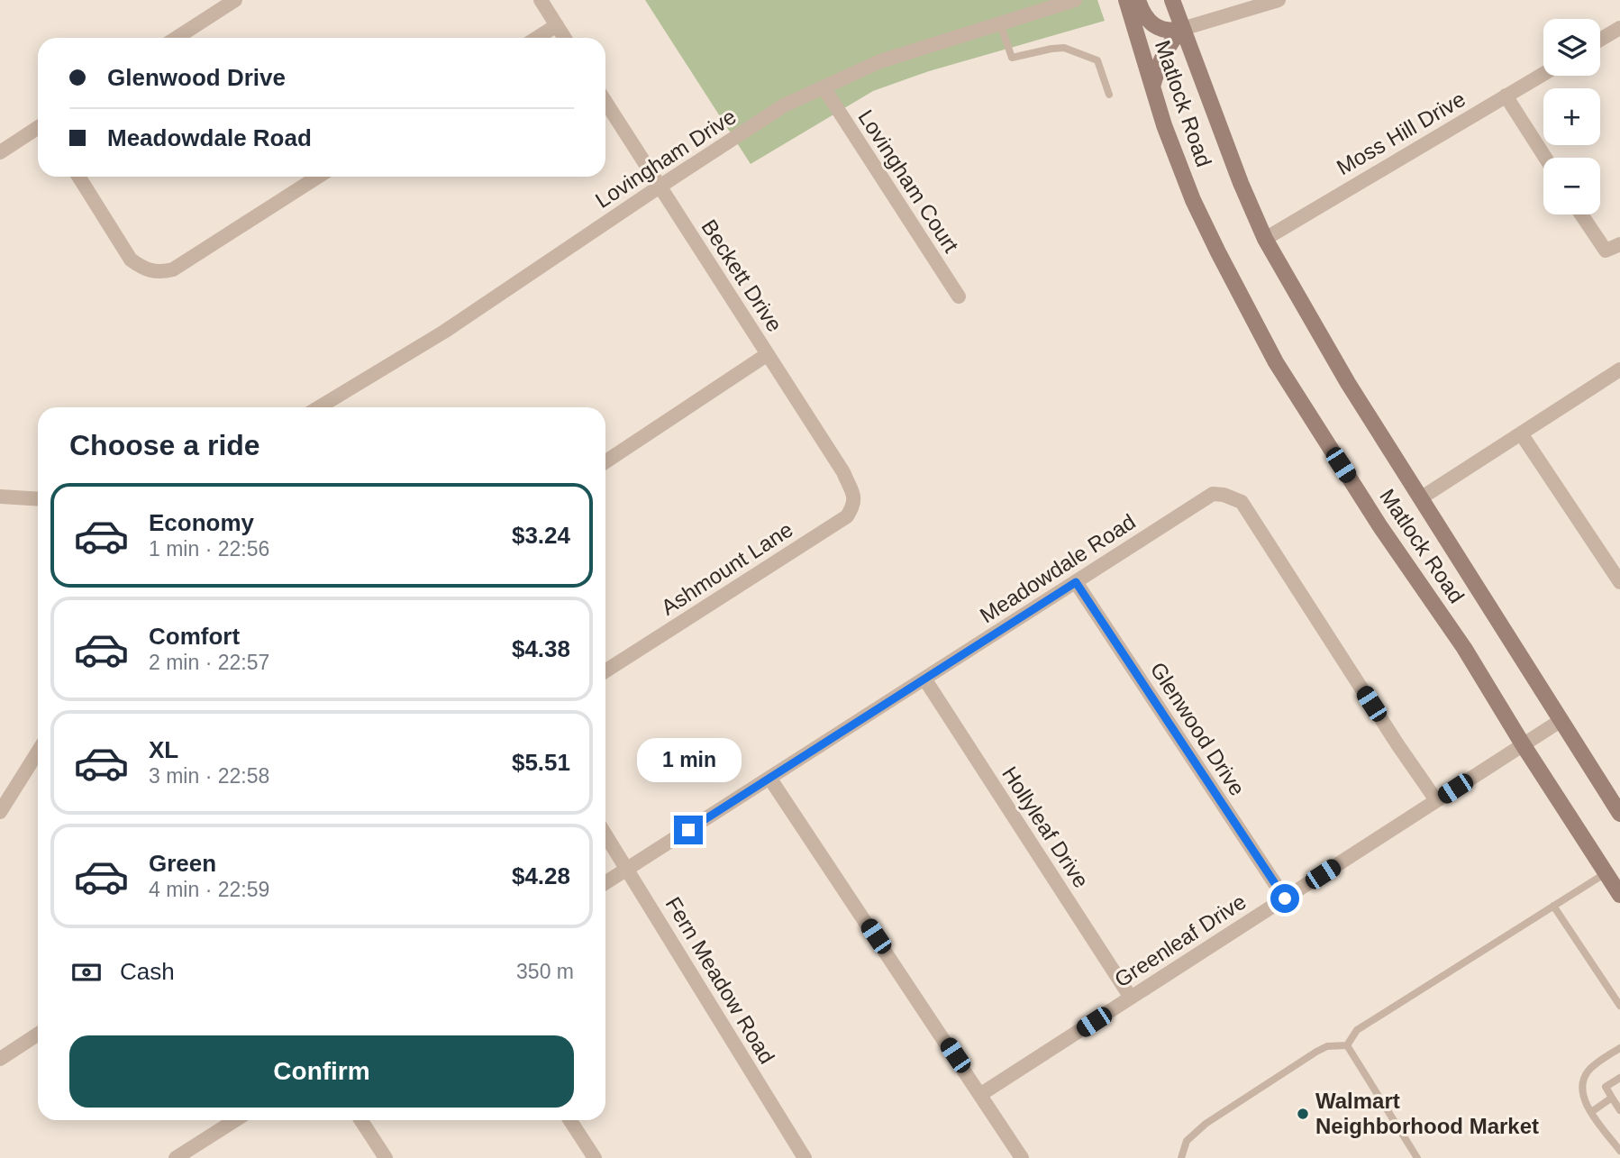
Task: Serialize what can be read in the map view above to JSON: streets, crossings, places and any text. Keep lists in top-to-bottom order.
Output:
{
  "streets": {
    "main road": ["Matlock Road"],
    "street": [
      "Moss Hill Drive",
      "Lovingham Drive",
      "Lovingham Court",
      "Beckett Drive",
      "Ashmount Lane",
      "Meadowdale Road",
      "Glenwood Drive",
      "Hollyleaf Drive",
      "Greenleaf Drive",
      "Fern Meadow Road"
    ]
  },
  "crossings": [
    ["Matlock Road", "Moss Hill Drive"],
    ["Matlock Road", "Greenleaf Drive"],
    ["Lovingham Drive", "Lovingham Court"],
    ["Lovingham Drive", "Beckett Drive"],
    ["Beckett Drive", "Ashmount Lane"],
    ["Meadowdale Road", "Glenwood Drive"],
    ["Meadowdale Road", "Hollyleaf Drive"],
    ["Meadowdale Road", "Greenleaf Drive"],
    ["Meadowdale Road", "Fern Meadow Road"],
    ["Glenwood Drive", "Greenleaf Drive"],
    ["Hollyleaf Drive", "Greenleaf Drive"]
  ],
  "places": ["Walmart Neighborhood Market"],
  "page": {
    "map_buttons": ["+", "−"],
    "banner": ["Glenwood Drive", "Meadowdale Road"],
    "heading": "Choose a ride",
    "list": [
      {
        "name": "Economy",
        "note": "1 min · 22:56",
        "value": "$3.24"
      },
      {
        "name": "Comfort",
        "note": "2 min · 22:57",
        "value": "$4.38"
      },
      {
        "name": "XL",
        "note": "3 min · 22:58",
        "value": "$5.51"
      },
      {
        "name": "Green",
        "note": "4 min · 22:59",
        "value": "$4.28"
      }
    ],
    "bubble": "1 min",
    "pay": ["Cash", "350 m"],
    "buttons": "Confirm"
  }
}
